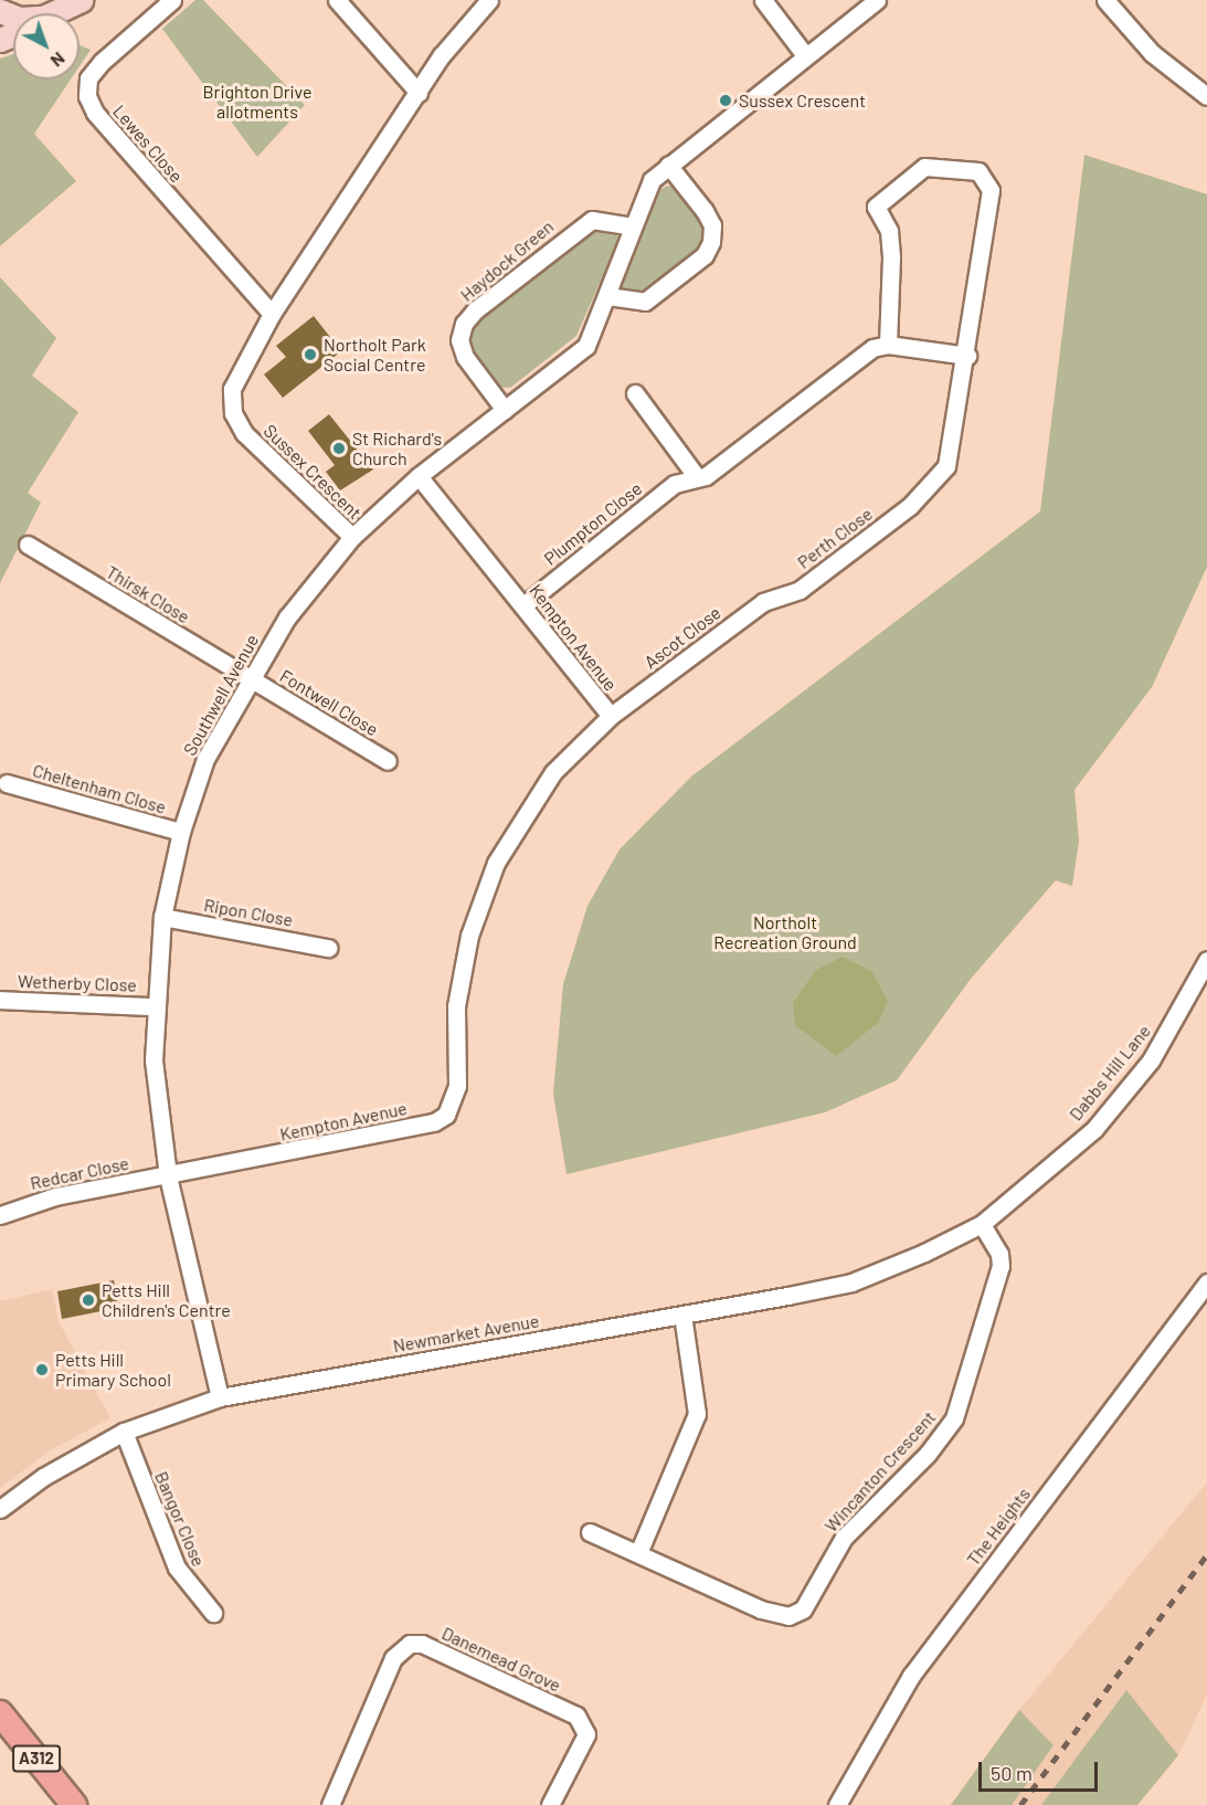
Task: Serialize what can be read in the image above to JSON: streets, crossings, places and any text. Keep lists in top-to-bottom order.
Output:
{
  "streets": {
    "main road": ["A312"],
    "street": [
      "Lewes Close",
      "Haydock Green",
      "Sussex Crescent",
      "Plumpton Close",
      "Perth Close",
      "Thirsk Close",
      "Kempton Avenue",
      "Ascot Close",
      "Southwell Avenue",
      "Fontwell Close",
      "Cheltenham Close",
      "Ripon Close",
      "Wetherby Close",
      "Dabbs Hill Lane",
      "Redcar Close",
      "Newmarket Avenue",
      "Wincanton Crescent",
      "Bangor Close",
      "The Heights",
      "Danemead Grove"
    ]
  },
  "crossings": [
    ["Lewes Close", "Sussex Crescent"],
    ["Haydock Green", "Southwell Avenue"],
    ["Sussex Crescent", "Southwell Avenue"],
    ["Plumpton Close", "Perth Close"],
    ["Plumpton Close", "Kempton Avenue"],
    ["Perth Close", "Ascot Close"],
    ["Thirsk Close", "Southwell Avenue"],
    ["Thirsk Close", "Fontwell Close"],
    ["Kempton Avenue", "Ascot Close"],
    ["Kempton Avenue", "Southwell Avenue"],
    ["Kempton Avenue", "Redcar Close"],
    ["Southwell Avenue", "Fontwell Close"],
    ["Southwell Avenue", "Cheltenham Close"],
    ["Southwell Avenue", "Ripon Close"],
    ["Southwell Avenue", "Wetherby Close"],
    ["Southwell Avenue", "Redcar Close"],
    ["Southwell Avenue", "Newmarket Avenue"],
    ["Dabbs Hill Lane", "Newmarket Avenue"],
    ["Dabbs Hill Lane", "Wincanton Crescent"],
    ["Newmarket Avenue", "Bangor Close"]
  ],
  "parks": ["Brighton Drive allotments", "Northolt Recreation Ground"],
  "places": [
    "Sussex Crescent",
    "Northolt Park Social Centre",
    "St Richard's Church",
    "Petts Hill Children's Centre",
    "Petts Hill Primary School"
  ],
  "scale_bar": "50 m",
  "north": "bottom right"
}
